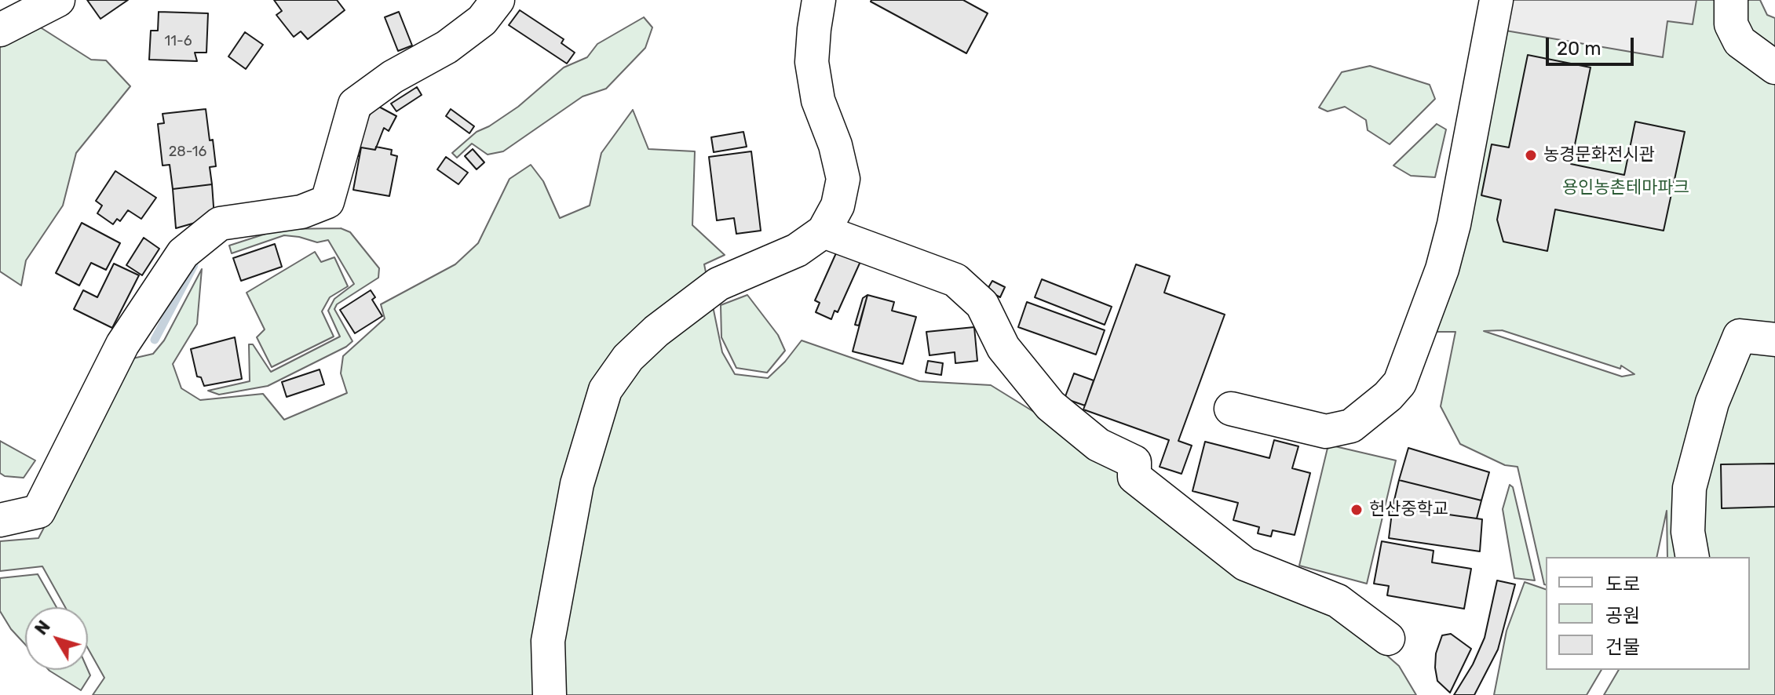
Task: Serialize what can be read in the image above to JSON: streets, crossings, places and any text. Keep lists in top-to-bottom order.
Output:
{
  "parks": ["용인농촌테마파크"],
  "places": ["농경문화전시관", "헌산중학교"],
  "house_numbers": ["11-6", "28-16"],
  "legend": ["도로", "공원", "건물"],
  "scale_bar": "20 m",
  "north": "top left"
}
